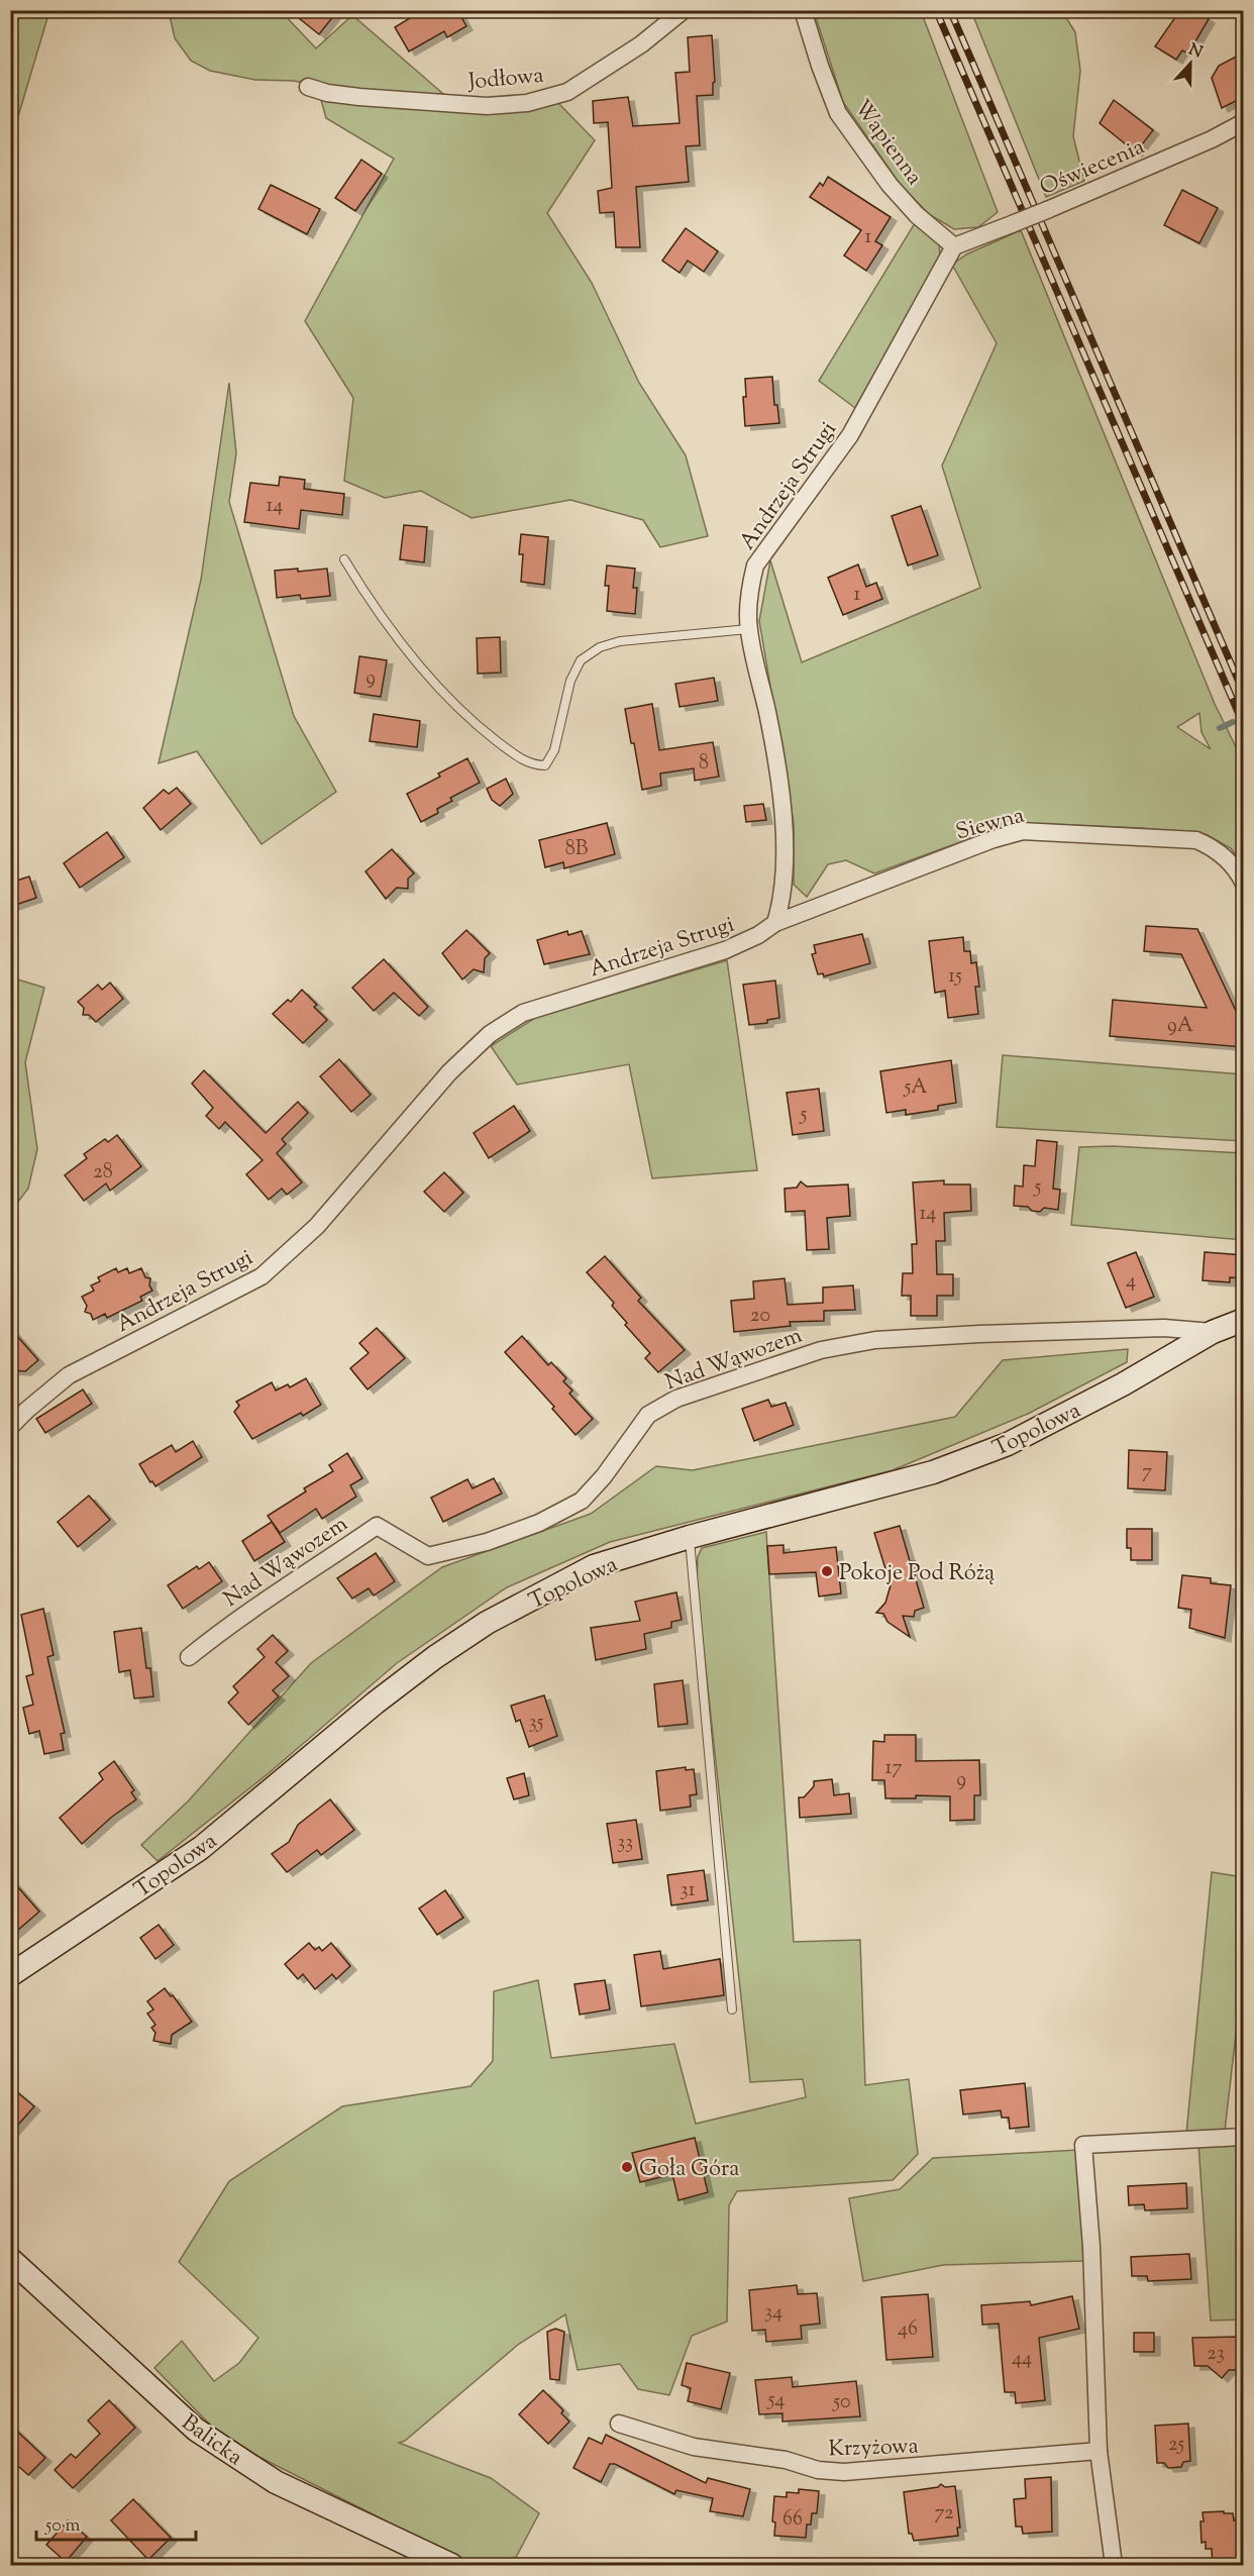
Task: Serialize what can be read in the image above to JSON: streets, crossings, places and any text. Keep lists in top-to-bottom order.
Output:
{
  "streets": {
    "street": [
      "Jodłowa",
      "Wapienna",
      "Oświecenia",
      "Andrzeja Strugi",
      "Siewna",
      "Nad Wąwozem",
      "Topolowa",
      "Balicka",
      "Krzyżowa"
    ]
  },
  "crossings": [
    ["Wapienna", "Oświecenia"],
    ["Wapienna", "Andrzeja Strugi"],
    ["Oświecenia", "Andrzeja Strugi"],
    ["Andrzeja Strugi", "Siewna"],
    ["Nad Wąwozem", "Topolowa"]
  ],
  "places": ["Pokoje Pod Różą", "Goła Góra"],
  "house_numbers": [
    "1",
    "14",
    "1",
    "9",
    "8",
    "8B",
    "15",
    "9A",
    "5A",
    "5",
    "28",
    "5",
    "14",
    "4",
    "20",
    "7",
    "35",
    "17",
    "9",
    "33",
    "31",
    "34",
    "46",
    "23",
    "44",
    "54",
    "50",
    "25",
    "72",
    "66"
  ],
  "scale_bar": "50 m",
  "north": "top"
}
